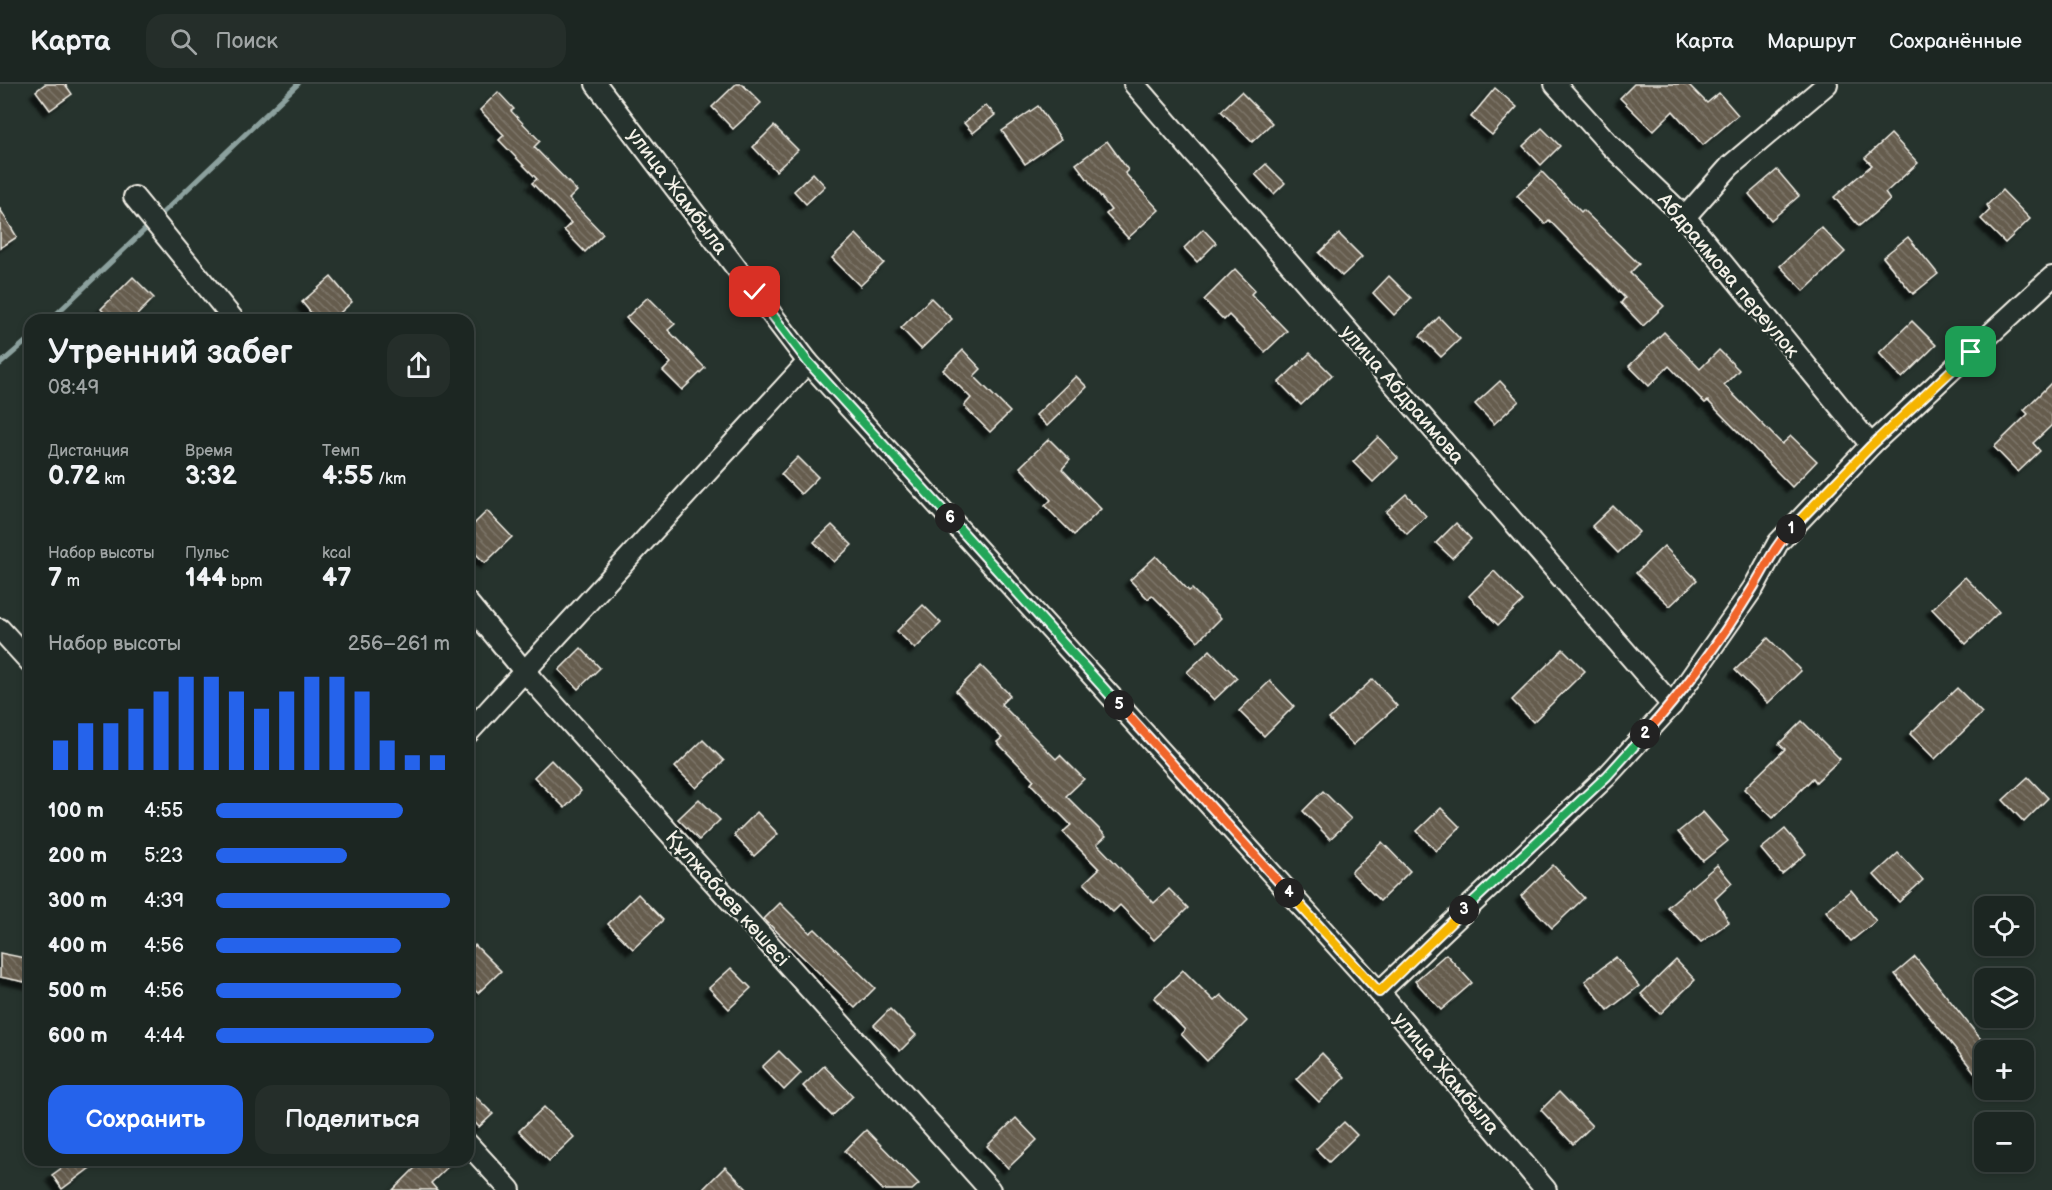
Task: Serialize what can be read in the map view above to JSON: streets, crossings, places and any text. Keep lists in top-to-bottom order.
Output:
{
  "streets": {
    "street": [
      "улица Жамбыла",
      "Абдраимова переулок",
      "улица Абдраимова",
      "Құлжабаев көшесі"
    ]
  },
  "page": {
    "header": "Карта",
    "search": "Поиск",
    "nav": ["Карта", "Маршрут", "Сохранённые"],
    "heading": ["Утренний забег", "08:49"],
    "stats": [
      ["Дистанция", "0.72 km"],
      ["Время", "3:32"],
      ["Темп", "4:55 /km"],
      ["Набор высоты", "7 m"],
      ["Пульс", "144 bpm"],
      ["kcal", "47"]
    ],
    "pins": [
      "6",
      "1",
      "5",
      "2",
      "4",
      "3"
    ],
    "chart": ["Набор высоты", "256–261 m"],
    "list": [
      {
        "name": "100 m",
        "note": "4:55"
      },
      {
        "name": "200 m",
        "note": "5:23"
      },
      {
        "name": "300 m",
        "note": "4:39"
      },
      {
        "name": "400 m",
        "note": "4:56"
      },
      {
        "name": "500 m",
        "note": "4:56"
      },
      {
        "name": "600 m",
        "note": "4:44"
      }
    ],
    "map_buttons": ["+", "−"],
    "buttons": ["Сохранить", "Поделиться"]
  }
}
